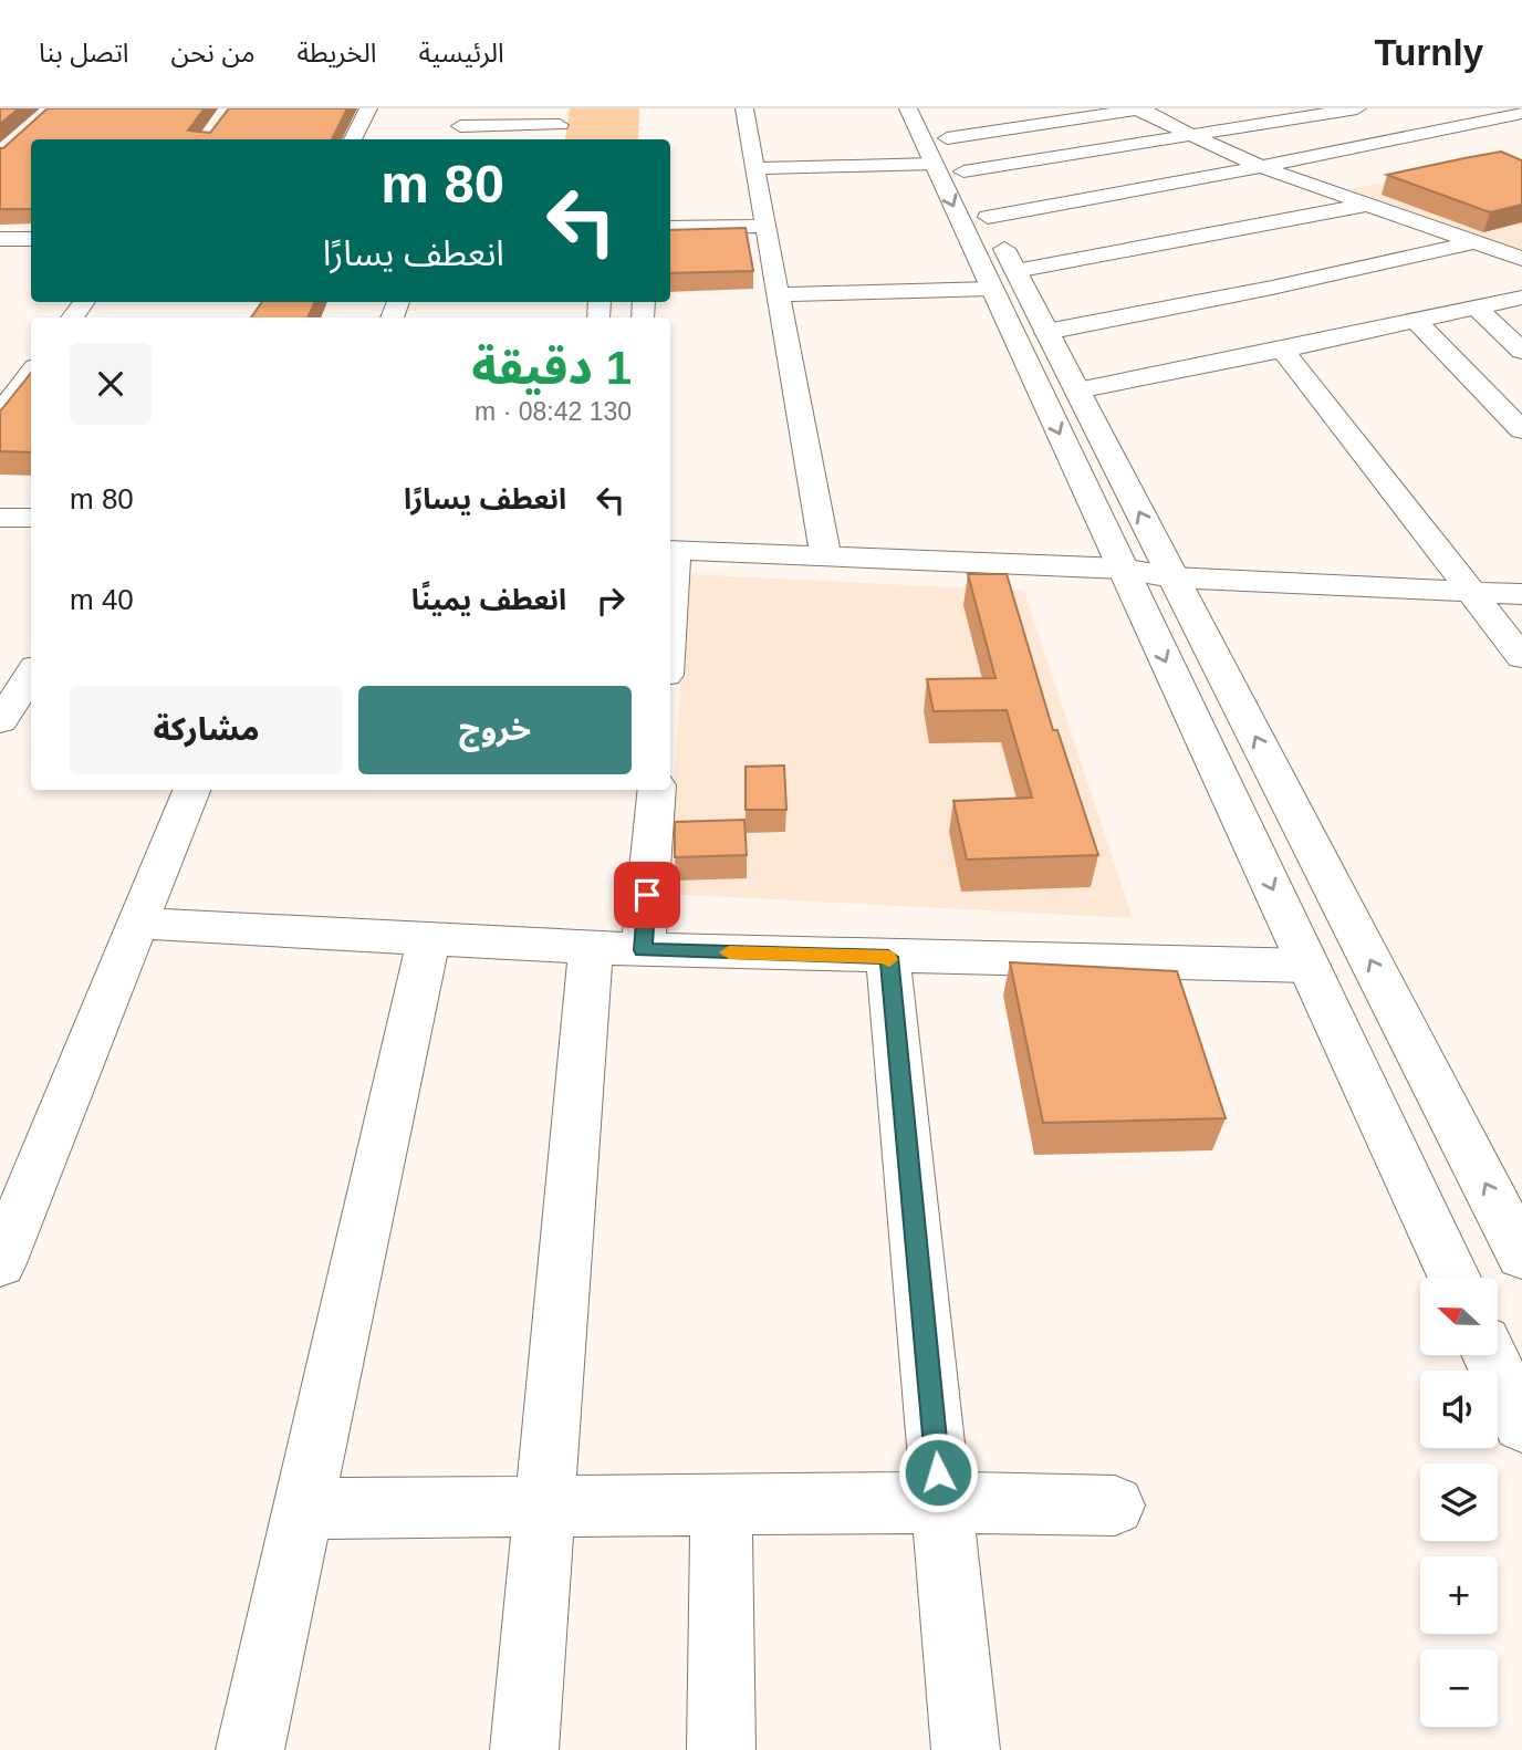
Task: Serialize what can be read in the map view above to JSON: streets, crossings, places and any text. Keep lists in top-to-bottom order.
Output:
{
  "north": "left",
  "page": {
    "header": "Turnly",
    "nav": [
      "الرئيسية",
      "الخريطة",
      "من نحن",
      "اتصل بنا"
    ],
    "turn": ["80 m", "انعطف يسارًا"],
    "heading": ["1 دقيقة", "130 m · 08:42"],
    "list": [
      {
        "name": "انعطف يسارًا",
        "value": "80 m"
      },
      {
        "name": "انعطف يمينًا",
        "value": "40 m"
      }
    ],
    "buttons": ["خروج", "مشاركة"],
    "map_buttons": ["+", "−"]
  }
}
